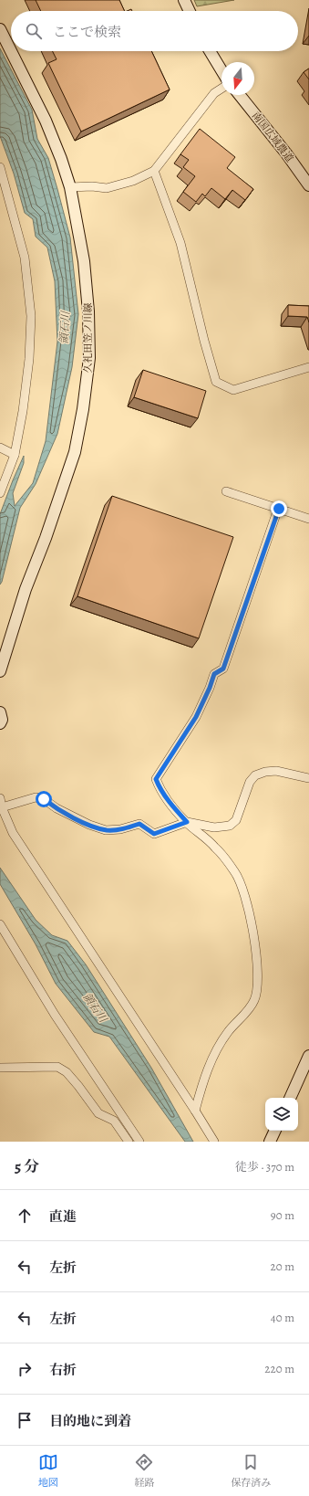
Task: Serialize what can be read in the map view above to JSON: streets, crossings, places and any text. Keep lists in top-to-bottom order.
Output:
{
  "streets": {
    "main road": ["南国広域農道", "久礼田笠ノ川線"]
  },
  "water": ["領石川"],
  "north": "bottom",
  "page": {
    "search": "ここで検索",
    "heading": ["5 分", "徒歩 · 370 m"],
    "list": [
      ["直進", "90 m"],
      ["左折", "20 m"],
      ["左折", "40 m"],
      ["右折", "220 m"],
      "目的地に到着"
    ],
    "nav": ["地図", "経路", "保存済み"]
  }
}
